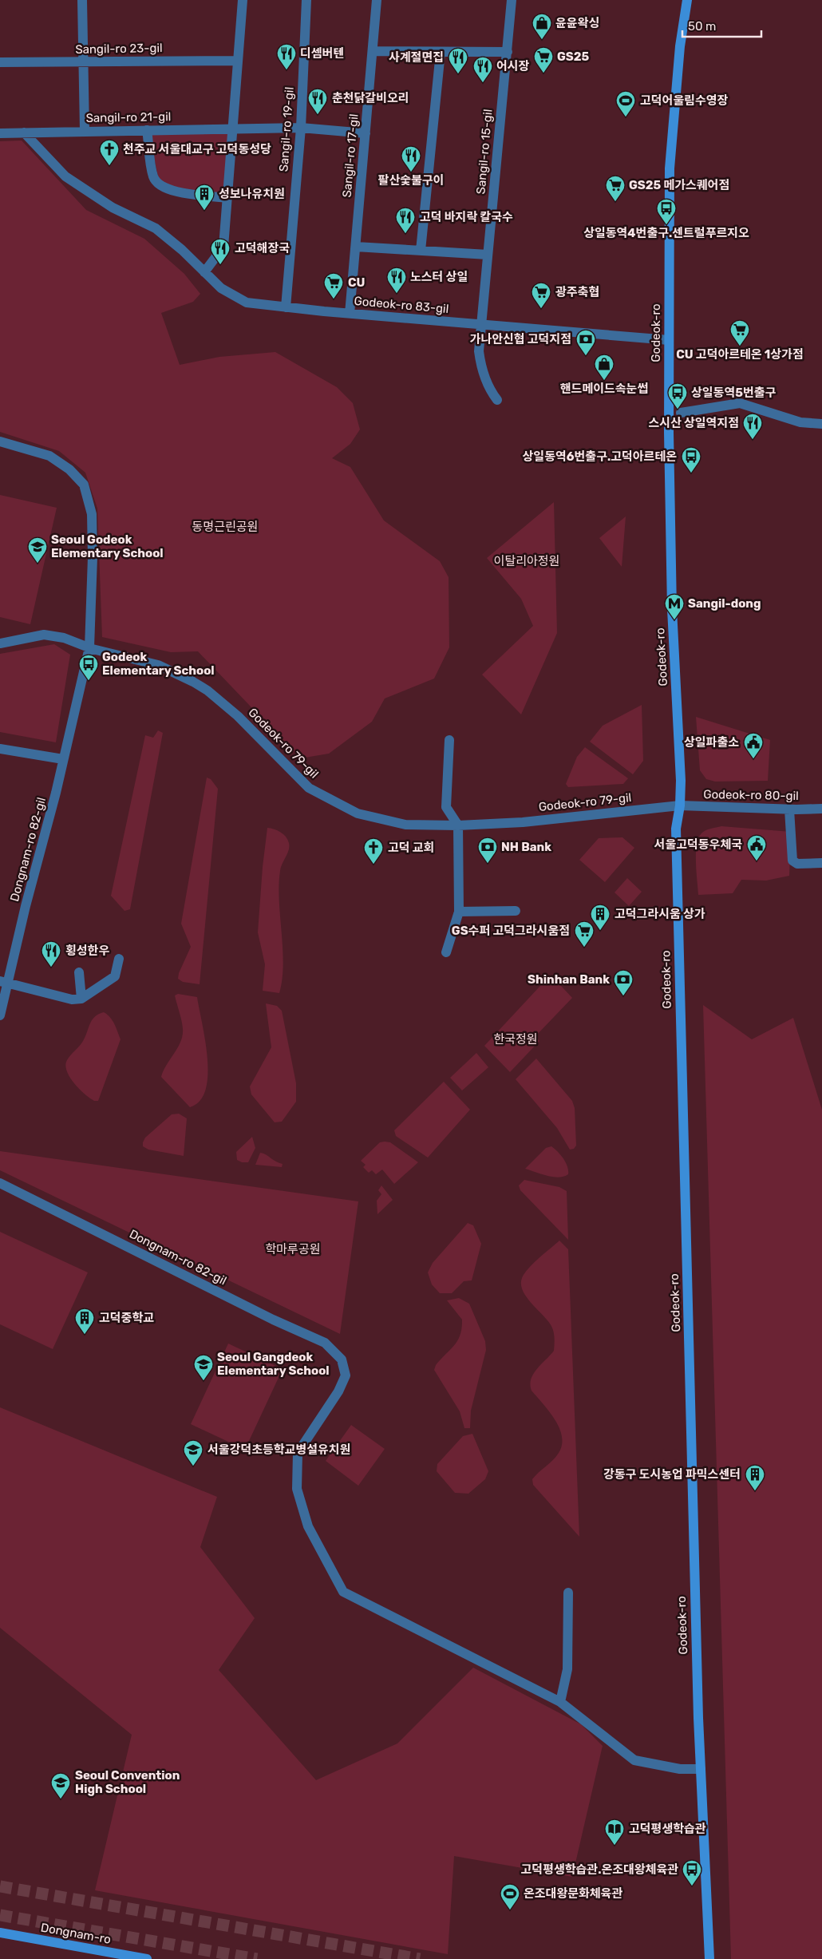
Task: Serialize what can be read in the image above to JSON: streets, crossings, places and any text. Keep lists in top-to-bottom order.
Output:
{
  "streets": {
    "main road": ["Godeok-ro", "Dongnam-ro"],
    "street": [
      "Sangil-ro 23-gil",
      "Sangil-ro 21-gil",
      "Sangil-ro 19-gil",
      "Sangil-ro 15-gil",
      "Sangil-ro 17-gil",
      "Godeok-ro 83-gil",
      "Godeok-ro 79-gil",
      "Godeok-ro 80-gil",
      "Dongnam-ro 82-gil"
    ]
  },
  "crossings": [
    ["Sangil-ro 21-gil", "Sangil-ro 19-gil"],
    ["Sangil-ro 21-gil", "Sangil-ro 17-gil"],
    ["Sangil-ro 21-gil", "Godeok-ro 83-gil"],
    ["Sangil-ro 19-gil", "Godeok-ro 83-gil"],
    ["Sangil-ro 15-gil", "Godeok-ro 83-gil"],
    ["Sangil-ro 17-gil", "Godeok-ro 83-gil"],
    ["Godeok-ro 83-gil", "Godeok-ro"],
    ["Godeok-ro", "Godeok-ro 79-gil"],
    ["Godeok-ro", "Godeok-ro 80-gil"],
    ["Godeok-ro 79-gil", "Godeok-ro 80-gil"],
    ["Godeok-ro 79-gil", "Dongnam-ro 82-gil"]
  ],
  "parks": [
    "동명근린공원",
    "이탈리아정원",
    "한국정원",
    "학마루공원"
  ],
  "places": {
    "shop": ["윤윤왁싱", "핸드메이드속눈썹"],
    "restaurant": [
      "디셈버텐",
      "사계절면집",
      "어시장",
      "춘천닭갈비오리",
      "팔산숯불구이",
      "고덕 바지락 칼국수",
      "고덕해장국",
      "노스터 상일",
      "스시산 상일역지점",
      "횡성한우"
    ],
    "supermarket": [
      "GS25",
      "GS25 메가스퀘어점",
      "CU",
      "광주축협",
      "CU 고덕아르테온 1상가점",
      "GS수퍼 고덕그라시움점"
    ],
    "sports": ["고덕어울림수영장", "온조대왕문화체육관"],
    "church": ["천주교 서울대교구 고덕동성당", "고덕 교회"],
    "building": [
      "성보나유치원",
      "고덕그라시움 상가",
      "고덕중학교",
      "강동구 도시농업 파믹스센터"
    ],
    "bus stop": [
      "상일동역4번출구.센트럴푸르지오",
      "상일동역5번출구",
      "상일동역6번출구.고덕아르테온",
      "Godeok Elementary School",
      "고덕평생학습관.온조대왕체육관"
    ],
    "bank": ["가나안신협 고덕지점", "NH Bank", "Shinhan Bank"],
    "school or university": [
      "Seoul Godeok Elementary School",
      "Seoul Gangdeok Elementary School",
      "서울강덕초등학교병설유치원",
      "Seoul Convention High School"
    ],
    "metro station": ["Sangil-dong"],
    "public building": ["상일파출소", "서울고덕동우체국"],
    "library": ["고덕평생학습관"]
  },
  "scale_bar": "50 m"
}
